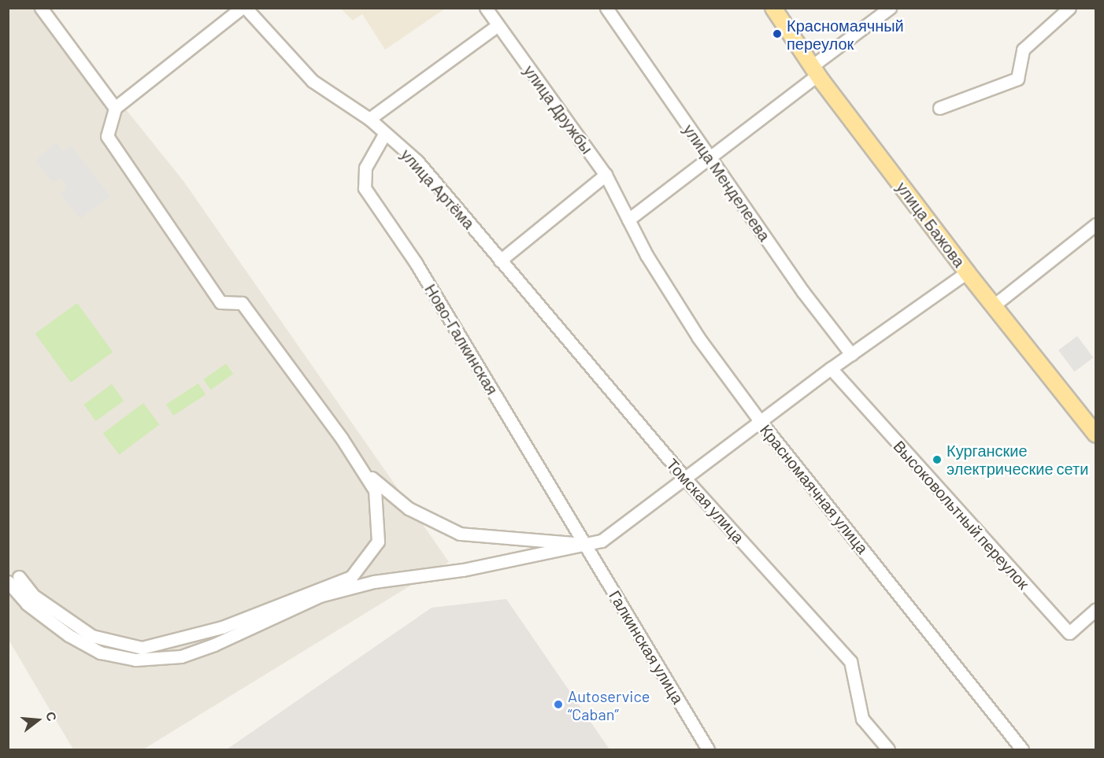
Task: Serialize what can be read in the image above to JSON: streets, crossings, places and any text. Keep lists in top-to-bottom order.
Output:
{
  "streets": {
    "main road": ["улица Бажова"],
    "street": [
      "улица Дружбы",
      "улица Менделеева",
      "улица Артёма",
      "Ново-Галкинская",
      "Красномаячная улица",
      "Томская улица",
      "Высоковольтный переулок",
      "Галкинская улица"
    ]
  },
  "crossings": [
    ["улица Дружбы", "Красномаячная улица"],
    ["улица Артёма", "Ново-Галкинская"],
    ["улица Артёма", "Томская улица"],
    ["Ново-Галкинская", "Галкинская улица"]
  ],
  "places": ["Красномаячный переулок", "Курганские электрические сети", "Autoservice “Caban”"],
  "north": "right"
}
